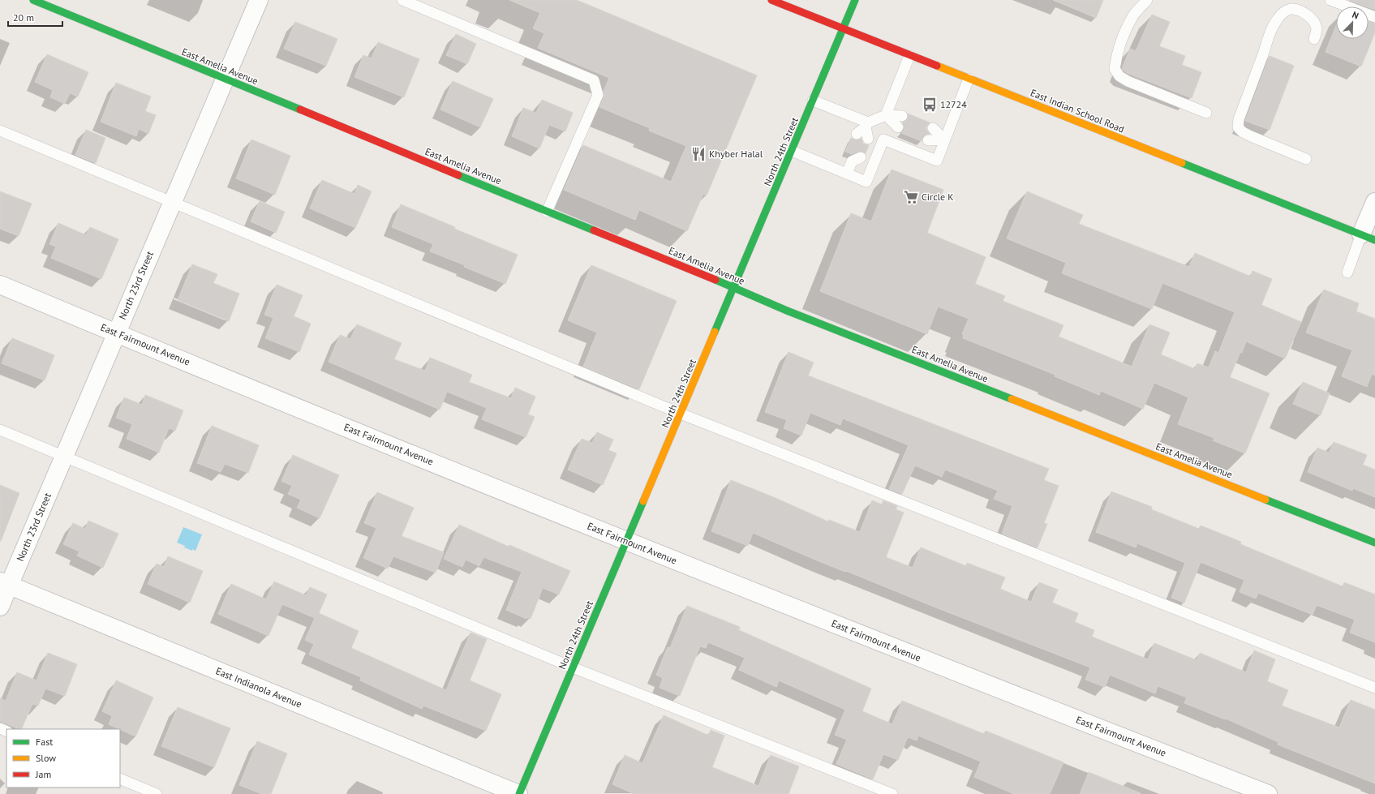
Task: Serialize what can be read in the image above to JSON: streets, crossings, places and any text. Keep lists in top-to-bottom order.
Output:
{
  "streets": {
    "main road": ["East Amelia Avenue", "East Indian School Road", "North 24th Street"],
    "street": ["North 23rd Street", "East Fairmount Avenue", "East Indianola Avenue"]
  },
  "crossings": [
    ["East Amelia Avenue", "North 24th Street"],
    ["East Amelia Avenue", "North 23rd Street"],
    ["East Indian School Road", "North 24th Street"],
    ["North 24th Street", "East Fairmount Avenue"],
    ["North 24th Street", "East Indianola Avenue"],
    ["North 23rd Street", "East Fairmount Avenue"],
    ["North 23rd Street", "East Indianola Avenue"]
  ],
  "places": {
    "bus stop": ["12724"],
    "restaurant": ["Khyber Halal"],
    "supermarket": ["Circle K"]
  },
  "legend": ["Fast", "Slow", "Jam"],
  "scale_bar": "20 m",
  "north": "top right"
}
